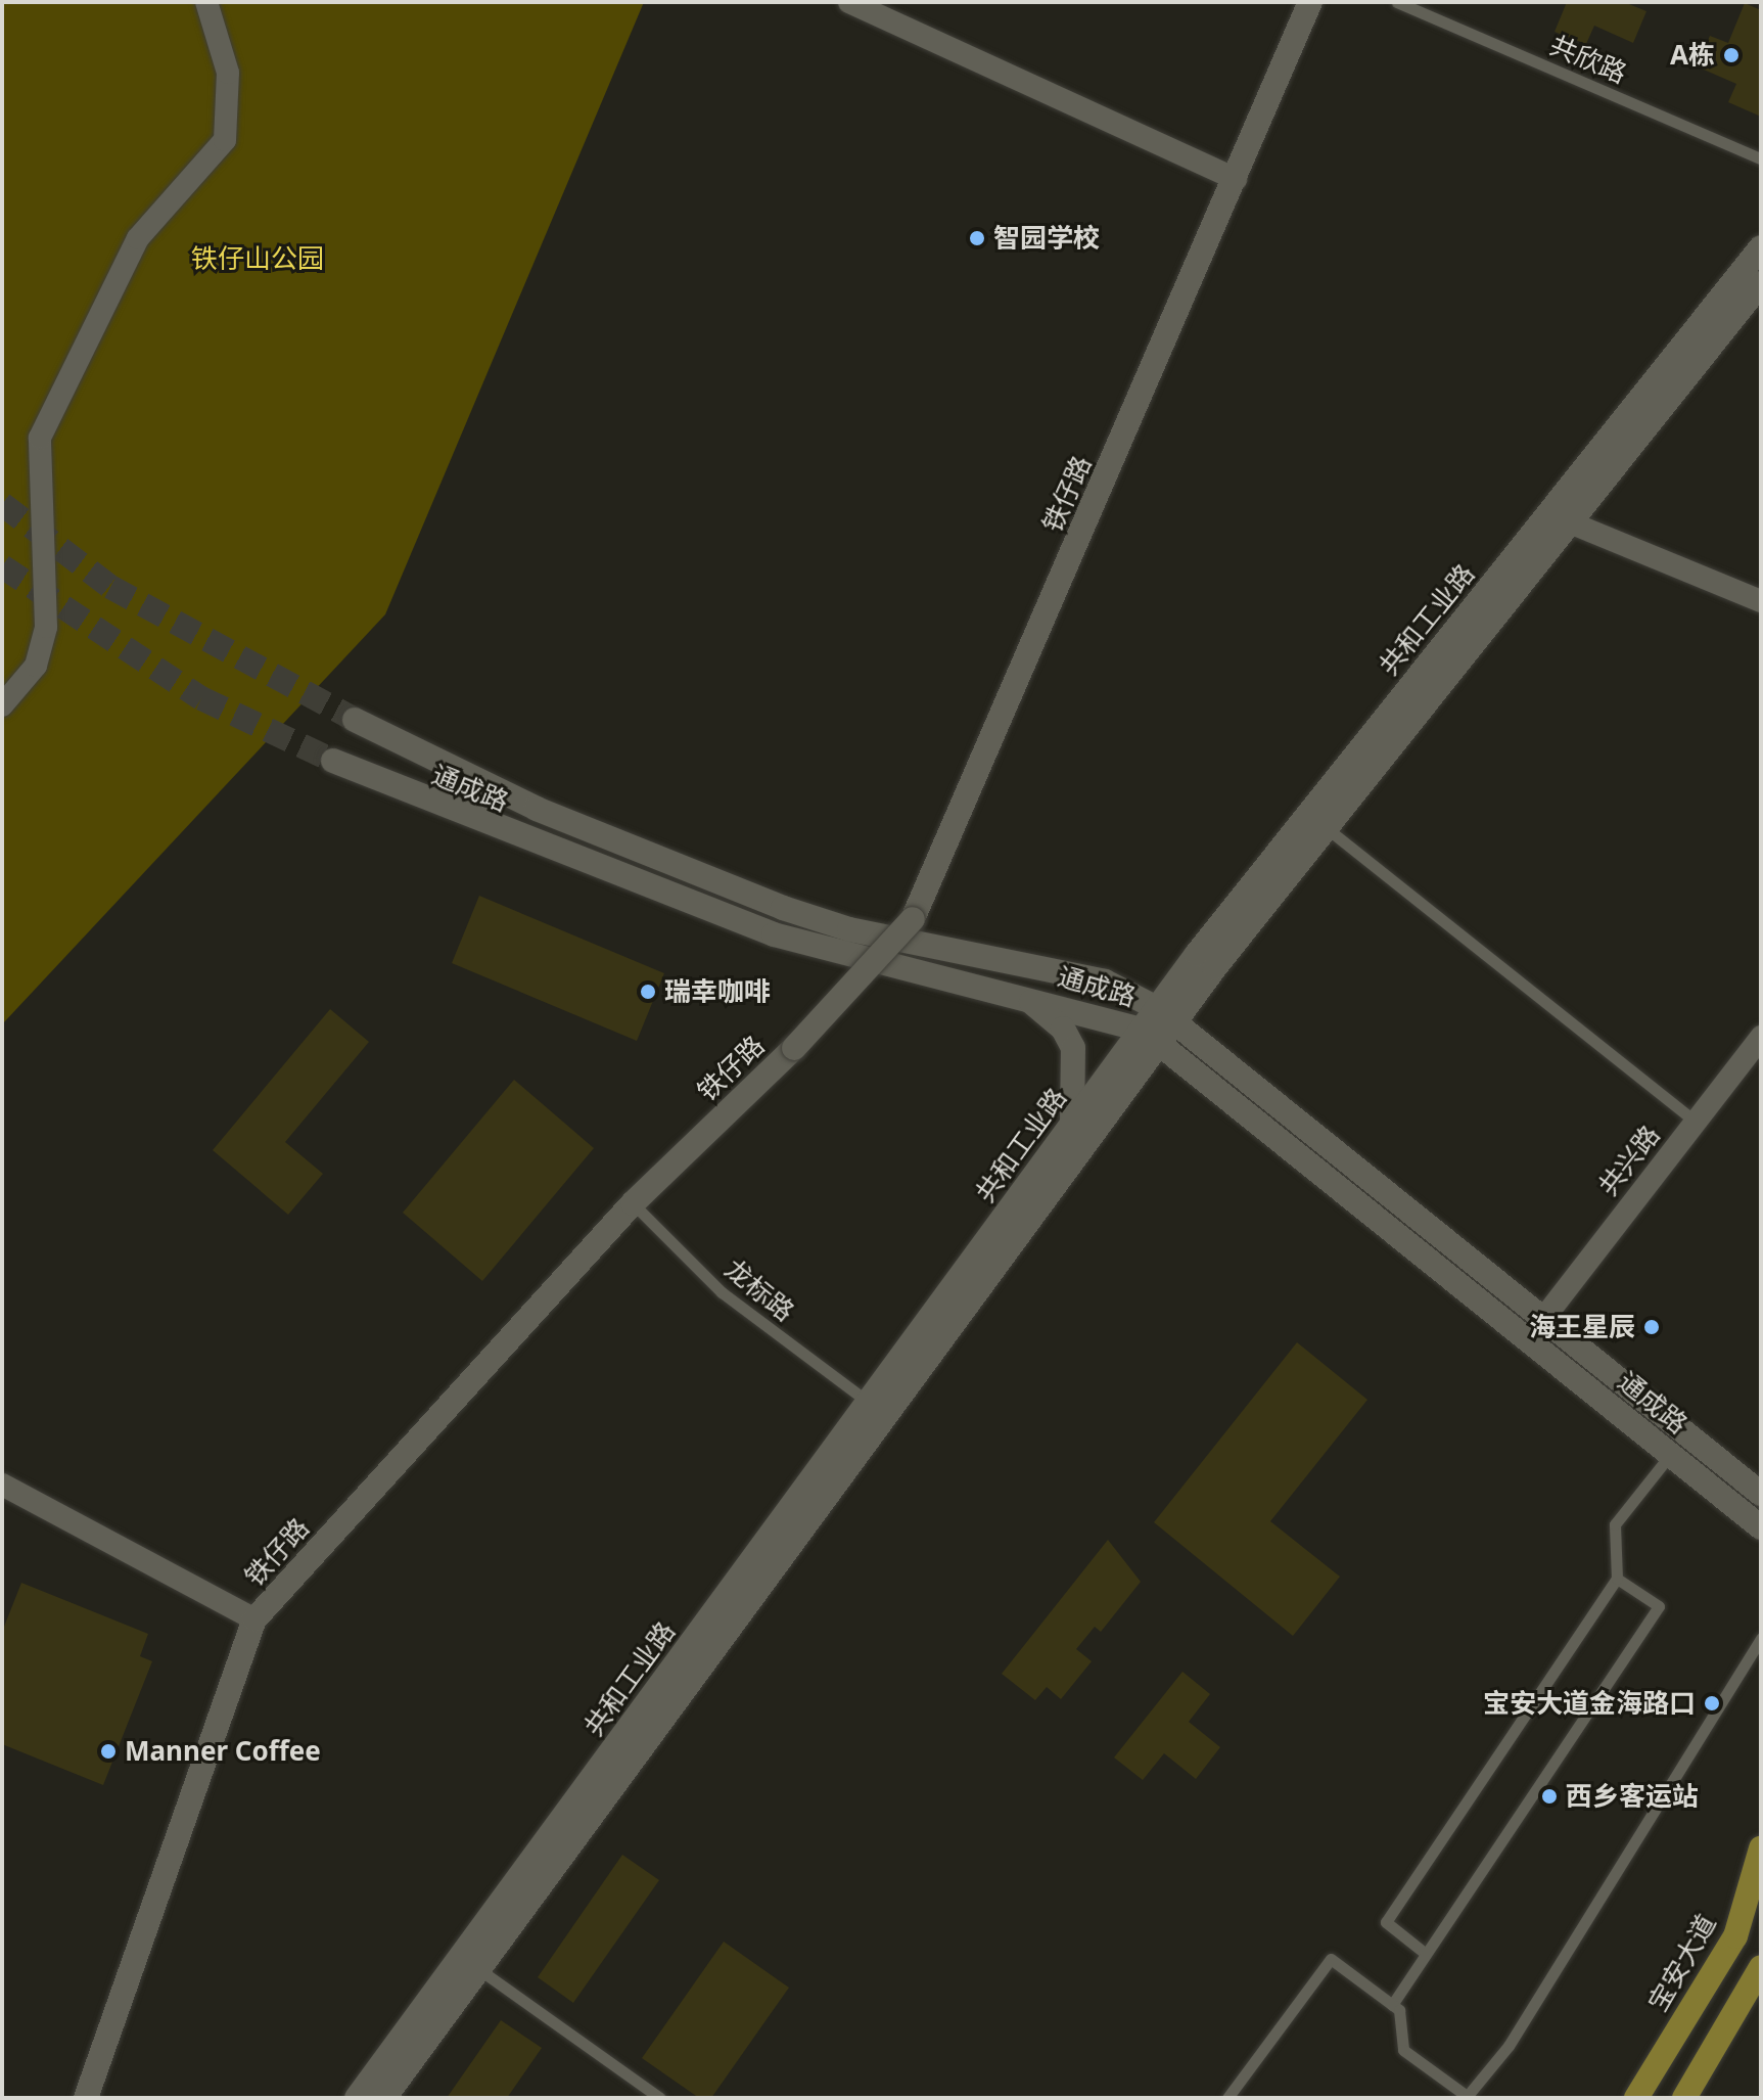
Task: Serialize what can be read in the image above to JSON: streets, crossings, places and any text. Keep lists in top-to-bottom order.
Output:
{
  "streets": {
    "main road": ["宝安大道"],
    "street": [
      "铁仔路",
      "共和工业路",
      "通成路",
      "共兴路"
    ],
    "lane": ["共欣路", "龙标路"]
  },
  "crossings": [
    ["铁仔路", "龙标路"],
    ["共和工业路", "通成路"],
    ["共和工业路", "龙标路"],
    ["通成路", "共兴路"]
  ],
  "parks": ["铁仔山公园"],
  "places": [
    "A栋",
    "智园学校",
    "瑞幸咖啡",
    "海王星辰",
    "宝安大道金海路口",
    "Manner Coffee",
    "西乡客运站"
  ]
}
